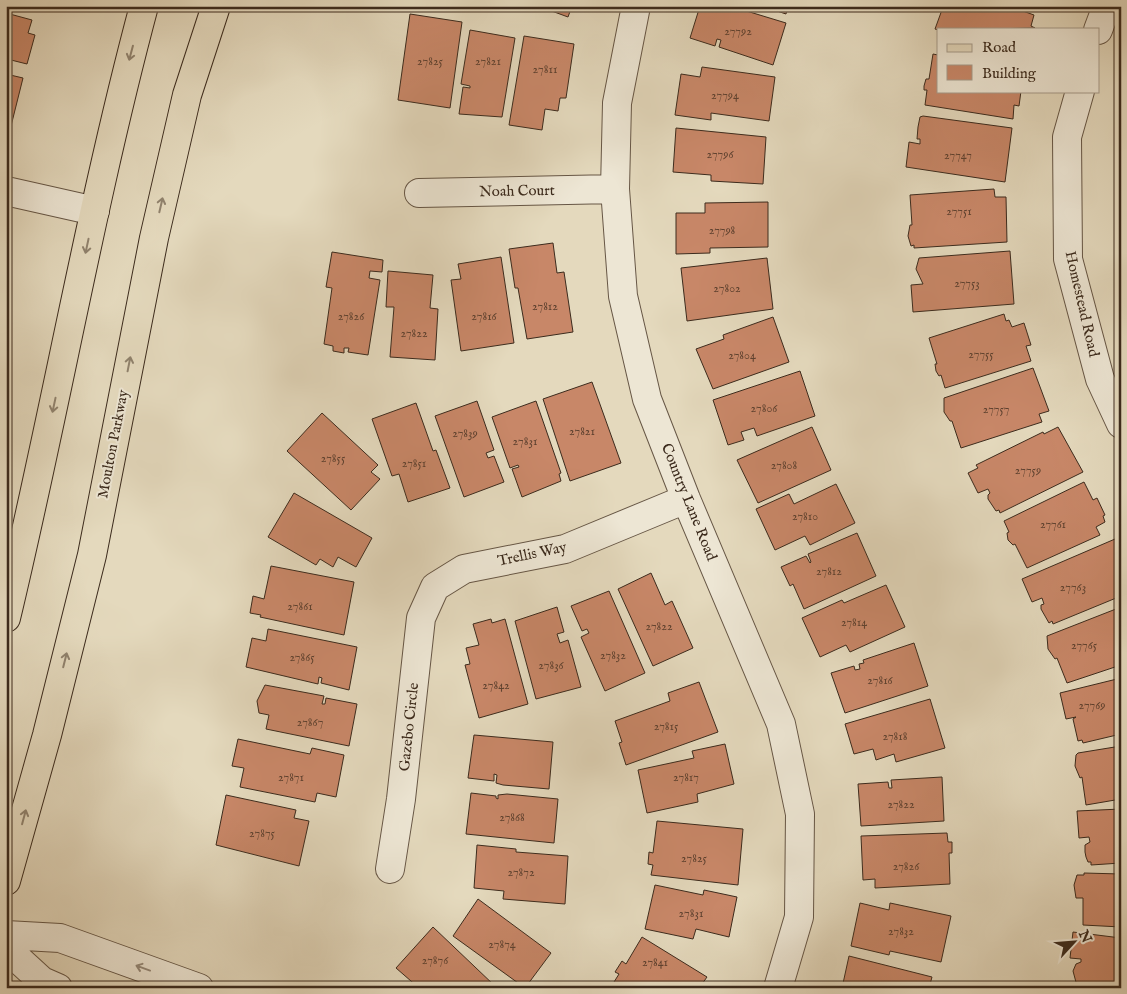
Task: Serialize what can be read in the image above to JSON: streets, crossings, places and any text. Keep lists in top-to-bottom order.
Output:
{
  "streets": {
    "main road": ["Moulton Parkway"],
    "street": [
      "Noah Court",
      "Homestead Road",
      "Country Lane Road",
      "Trellis Way",
      "Gazebo Circle"
    ]
  },
  "crossings": [
    ["Noah Court", "Country Lane Road"],
    ["Country Lane Road", "Trellis Way"],
    ["Trellis Way", "Gazebo Circle"]
  ],
  "house_numbers": [
    "27792",
    "27825",
    "27821",
    "27811",
    "27794",
    "27796",
    "27747",
    "27751",
    "27798",
    "27753",
    "27802",
    "27812",
    "27826",
    "27816",
    "27822",
    "27755",
    "27804",
    "27806",
    "27757",
    "27821",
    "27839",
    "27831",
    "27855",
    "27851",
    "27808",
    "27759",
    "27810",
    "27761",
    "27812",
    "27763",
    "27861",
    "27814",
    "27822",
    "27765",
    "27832",
    "27865",
    "27836",
    "27816",
    "27842",
    "27769",
    "27867",
    "27815",
    "27818",
    "27871",
    "27817",
    "27822",
    "27868",
    "27875",
    "27825",
    "27826",
    "27872",
    "27831",
    "27832",
    "27874",
    "27876",
    "27841"
  ],
  "legend": ["Road", "Building"],
  "north": "top right"
}
